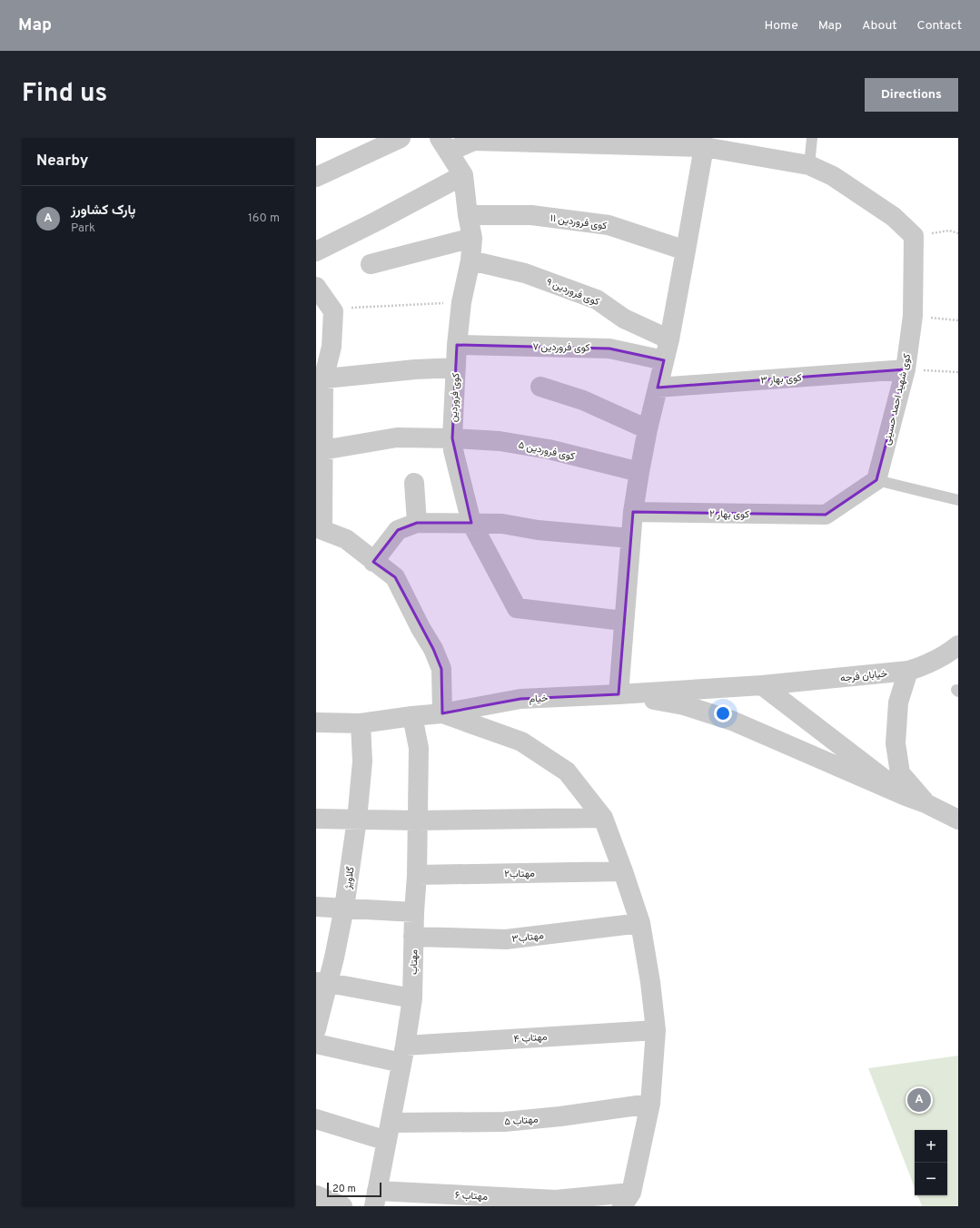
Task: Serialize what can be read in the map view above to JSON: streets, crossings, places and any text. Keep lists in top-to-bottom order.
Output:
{
  "streets": {
    "street": [
      "کوی فروردین ۱۱",
      "کوی فروردین ۹",
      "کوی فروردین ۷",
      "کوی بهار ۳",
      "کوی فروردین",
      "کوی شهید احمد حسینی",
      "کوی فروردین ۵",
      "کوی بهار ۲",
      "خیابان فرجه",
      "خیام",
      "مهتاب۲",
      "گلاویژ",
      "مهتاب۳",
      "مهتاب",
      "مهتاب ۴",
      "مهتاب ۵",
      "مهتاب ۶"
    ]
  },
  "crossings": [
    ["کوی فروردین ۱۱", "کوی فروردین"],
    ["کوی فروردین ۹", "کوی فروردین"],
    ["کوی فروردین ۷", "کوی فروردین"],
    ["کوی بهار ۳", "کوی شهید احمد حسینی"],
    ["کوی فروردین", "کوی فروردین ۵"],
    ["کوی شهید احمد حسینی", "کوی بهار ۲"],
    ["خیابان فرجه", "خیام"],
    ["خیام", "گلاویژ"],
    ["خیام", "مهتاب"],
    ["مهتاب۲", "مهتاب"],
    ["مهتاب۳", "مهتاب"],
    ["مهتاب", "مهتاب ۴"],
    ["مهتاب", "مهتاب ۵"],
    ["مهتاب", "مهتاب ۶"]
  ],
  "scale_bar": "20 m",
  "page": {
    "header": "Map",
    "nav": [
      "Home",
      "Map",
      "About",
      "Contact"
    ],
    "title": "Find us",
    "buttons": "Directions",
    "heading": "Nearby",
    "list": [
      {
        "mark": "A",
        "name": "پارک کشاورز",
        "note": "Park",
        "value": "160 m"
      }
    ],
    "pins": "A",
    "map_buttons": ["+", "−"],
    "scale": "20 m"
  }
}
